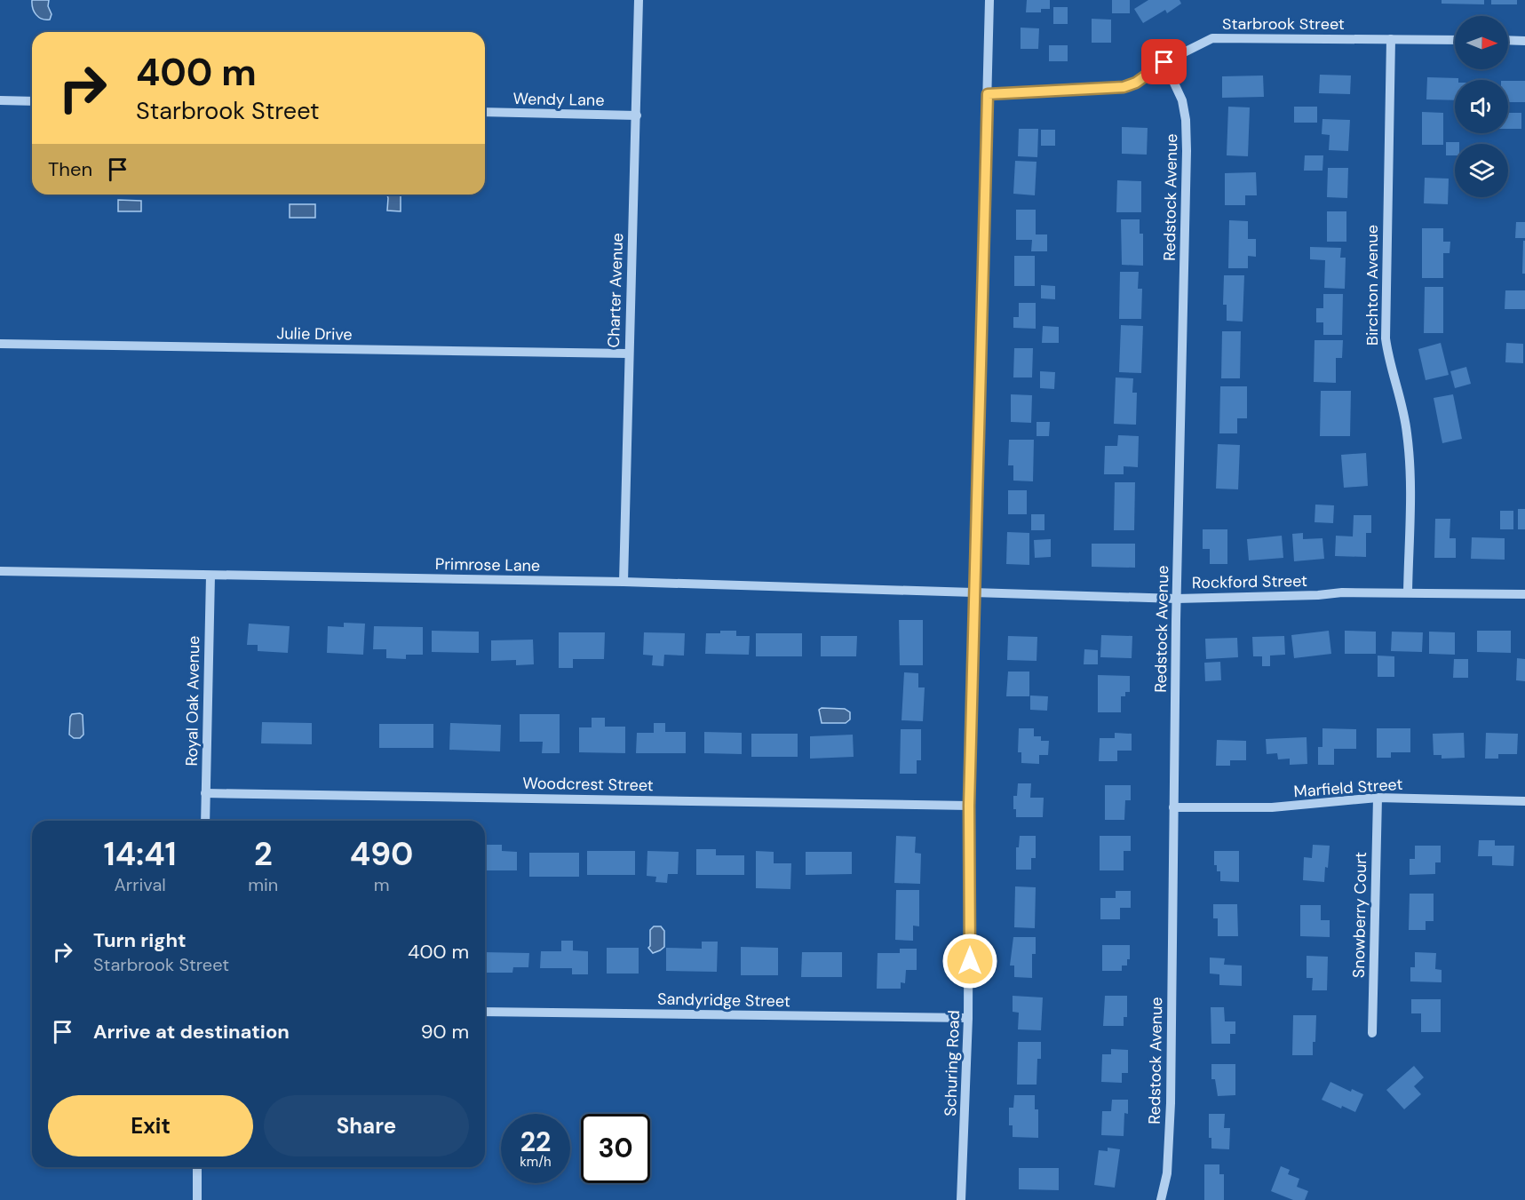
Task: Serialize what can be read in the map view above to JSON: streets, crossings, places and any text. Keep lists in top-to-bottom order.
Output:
{
  "streets": {
    "street": [
      "Starbrook Street",
      "Wendy Lane",
      "Redstock Avenue",
      "Birchton Avenue",
      "Charter Avenue",
      "Julie Drive",
      "Primrose Lane",
      "Rockford Street",
      "Royal Oak Avenue",
      "Woodcrest Street",
      "Marfield Street",
      "Snowberry Court",
      "Sandyridge Street",
      "Schuring Road"
    ]
  },
  "crossings": [
    ["Starbrook Street", "Redstock Avenue"],
    ["Starbrook Street", "Birchton Avenue"],
    ["Starbrook Street", "Schuring Road"],
    ["Wendy Lane", "Charter Avenue"],
    ["Redstock Avenue", "Rockford Street"],
    ["Redstock Avenue", "Marfield Street"],
    ["Birchton Avenue", "Rockford Street"],
    ["Charter Avenue", "Julie Drive"],
    ["Charter Avenue", "Primrose Lane"],
    ["Primrose Lane", "Rockford Street"],
    ["Primrose Lane", "Royal Oak Avenue"],
    ["Primrose Lane", "Schuring Road"],
    ["Rockford Street", "Schuring Road"],
    ["Royal Oak Avenue", "Woodcrest Street"],
    ["Woodcrest Street", "Schuring Road"],
    ["Marfield Street", "Snowberry Court"],
    ["Sandyridge Street", "Schuring Road"]
  ],
  "north": "right",
  "page": {
    "turn": ["400 m", "Starbrook Street"],
    "then": "Then",
    "eta": [
      "14:41",
      "Arrival",
      "2",
      "min",
      "490",
      "m"
    ],
    "list": [
      {
        "name": "Turn right",
        "note": "Starbrook Street",
        "value": "400 m"
      },
      {
        "name": "Arrive at destination",
        "value": "90 m"
      }
    ],
    "buttons": ["Exit", "Share"],
    "speed": "22 km/h",
    "limit": "30"
  }
}
